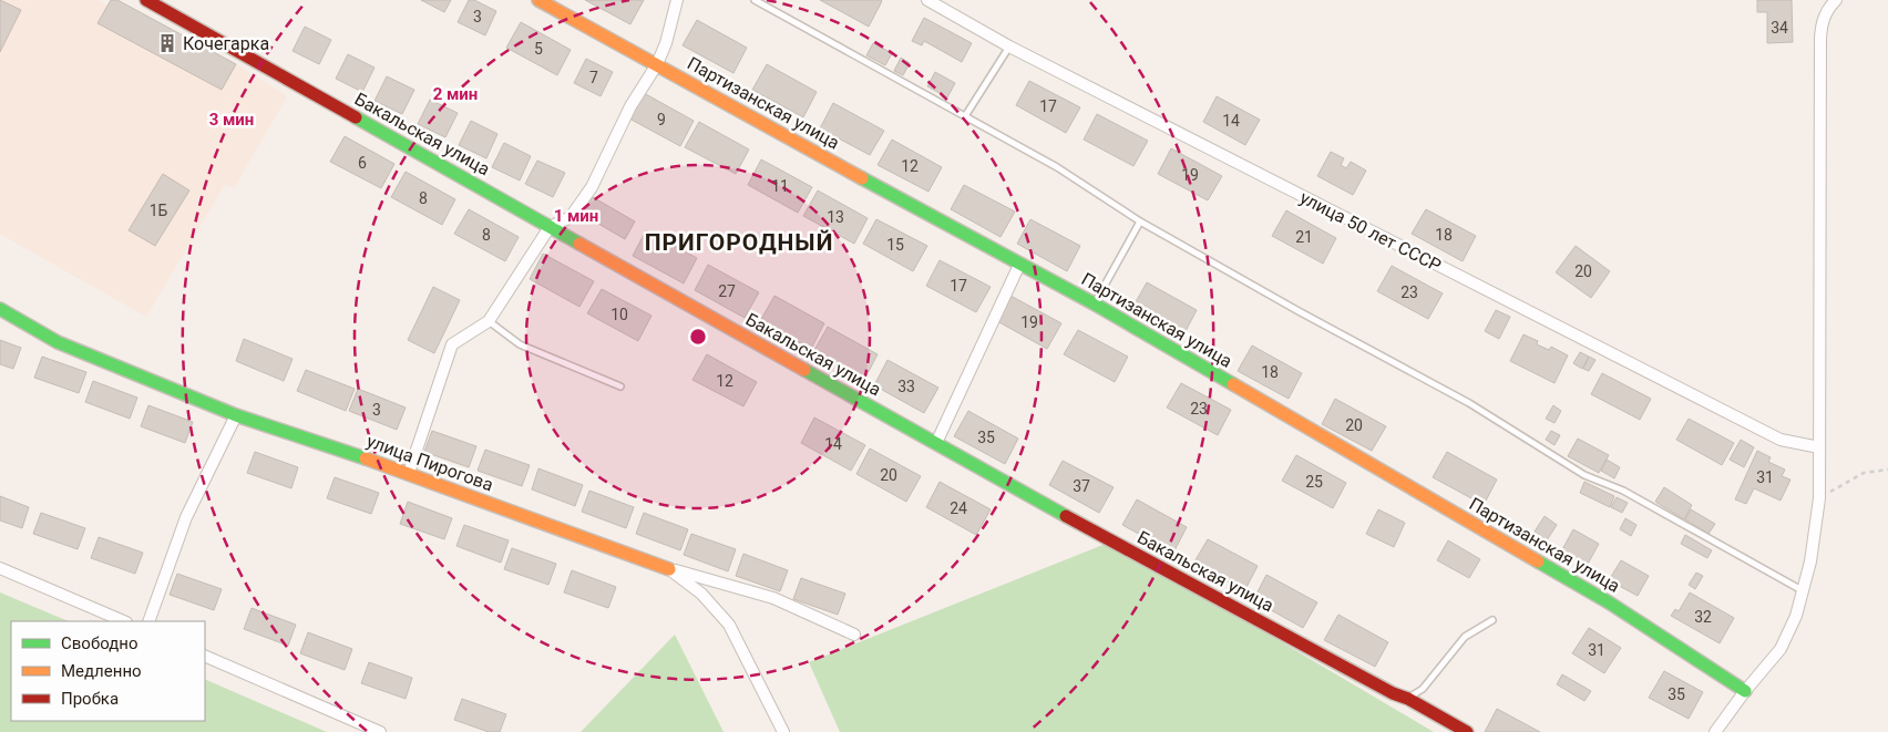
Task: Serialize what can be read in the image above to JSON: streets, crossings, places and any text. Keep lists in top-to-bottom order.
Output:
{
  "streets": {
    "street": [
      "Партизанская улица",
      "Бакальская улица",
      "улица 50 лет СССР",
      "улица Пирогова"
    ]
  },
  "districts": ["ПРИГОРОДНЫЙ"],
  "places": {
    "building": ["Кочегарка"]
  },
  "house_numbers": [
    "3",
    "34",
    "5",
    "7",
    "17",
    "9",
    "14",
    "6",
    "12",
    "19",
    "11",
    "8",
    "1Б",
    "13",
    "8",
    "18",
    "21",
    "15",
    "20",
    "17",
    "27",
    "23",
    "10",
    "19",
    "18",
    "12",
    "33",
    "23",
    "3",
    "20",
    "35",
    "14",
    "20",
    "31",
    "25",
    "37",
    "24",
    "32",
    "31",
    "35"
  ],
  "legend": ["Свободно", "Медленно", "Пробка"],
  "rings": ["2 мин", "3 мин", "1 мин"]
}
